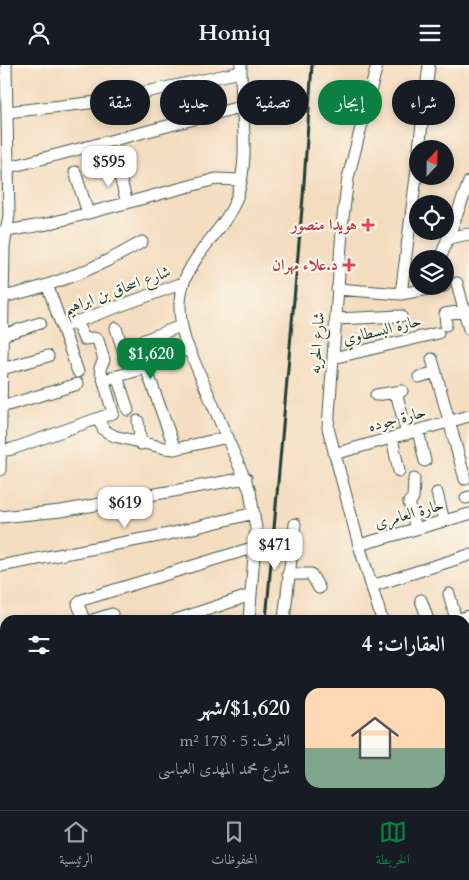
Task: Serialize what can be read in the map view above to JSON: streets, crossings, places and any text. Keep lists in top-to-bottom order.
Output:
{
  "streets": {
    "street": [
      "شارع اسحاق بن ابراهيم",
      "حارة البسطاوي",
      "شارع الحريه",
      "حارة جوده",
      "حارة العامرى"
    ]
  },
  "crossings": [
    ["حارة البسطاوي", "شارع الحريه"],
    ["شارع الحريه", "حارة جوده"],
    ["شارع الحريه", "حارة العامرى"]
  ],
  "places": {
    "health": ["هويدا منصور", "د.علاء مهران"]
  },
  "north": "top",
  "page": {
    "header": "Homiq",
    "chip": [
      "شراء",
      "إيجار",
      "تصفية",
      "جديد",
      "شقة"
    ],
    "price": [
      "$595",
      "$1,620",
      "$619",
      "$471"
    ],
    "heading": "العقارات: 4",
    "list": [
      {
        "name": "$1,620/شهر",
        "note": "الغرف: 5 · 178 m² · شارع محمد المهدى العباسى"
      }
    ],
    "tabs": ["الخريطة", "المحفوظات", "الرئيسية"]
  }
}
